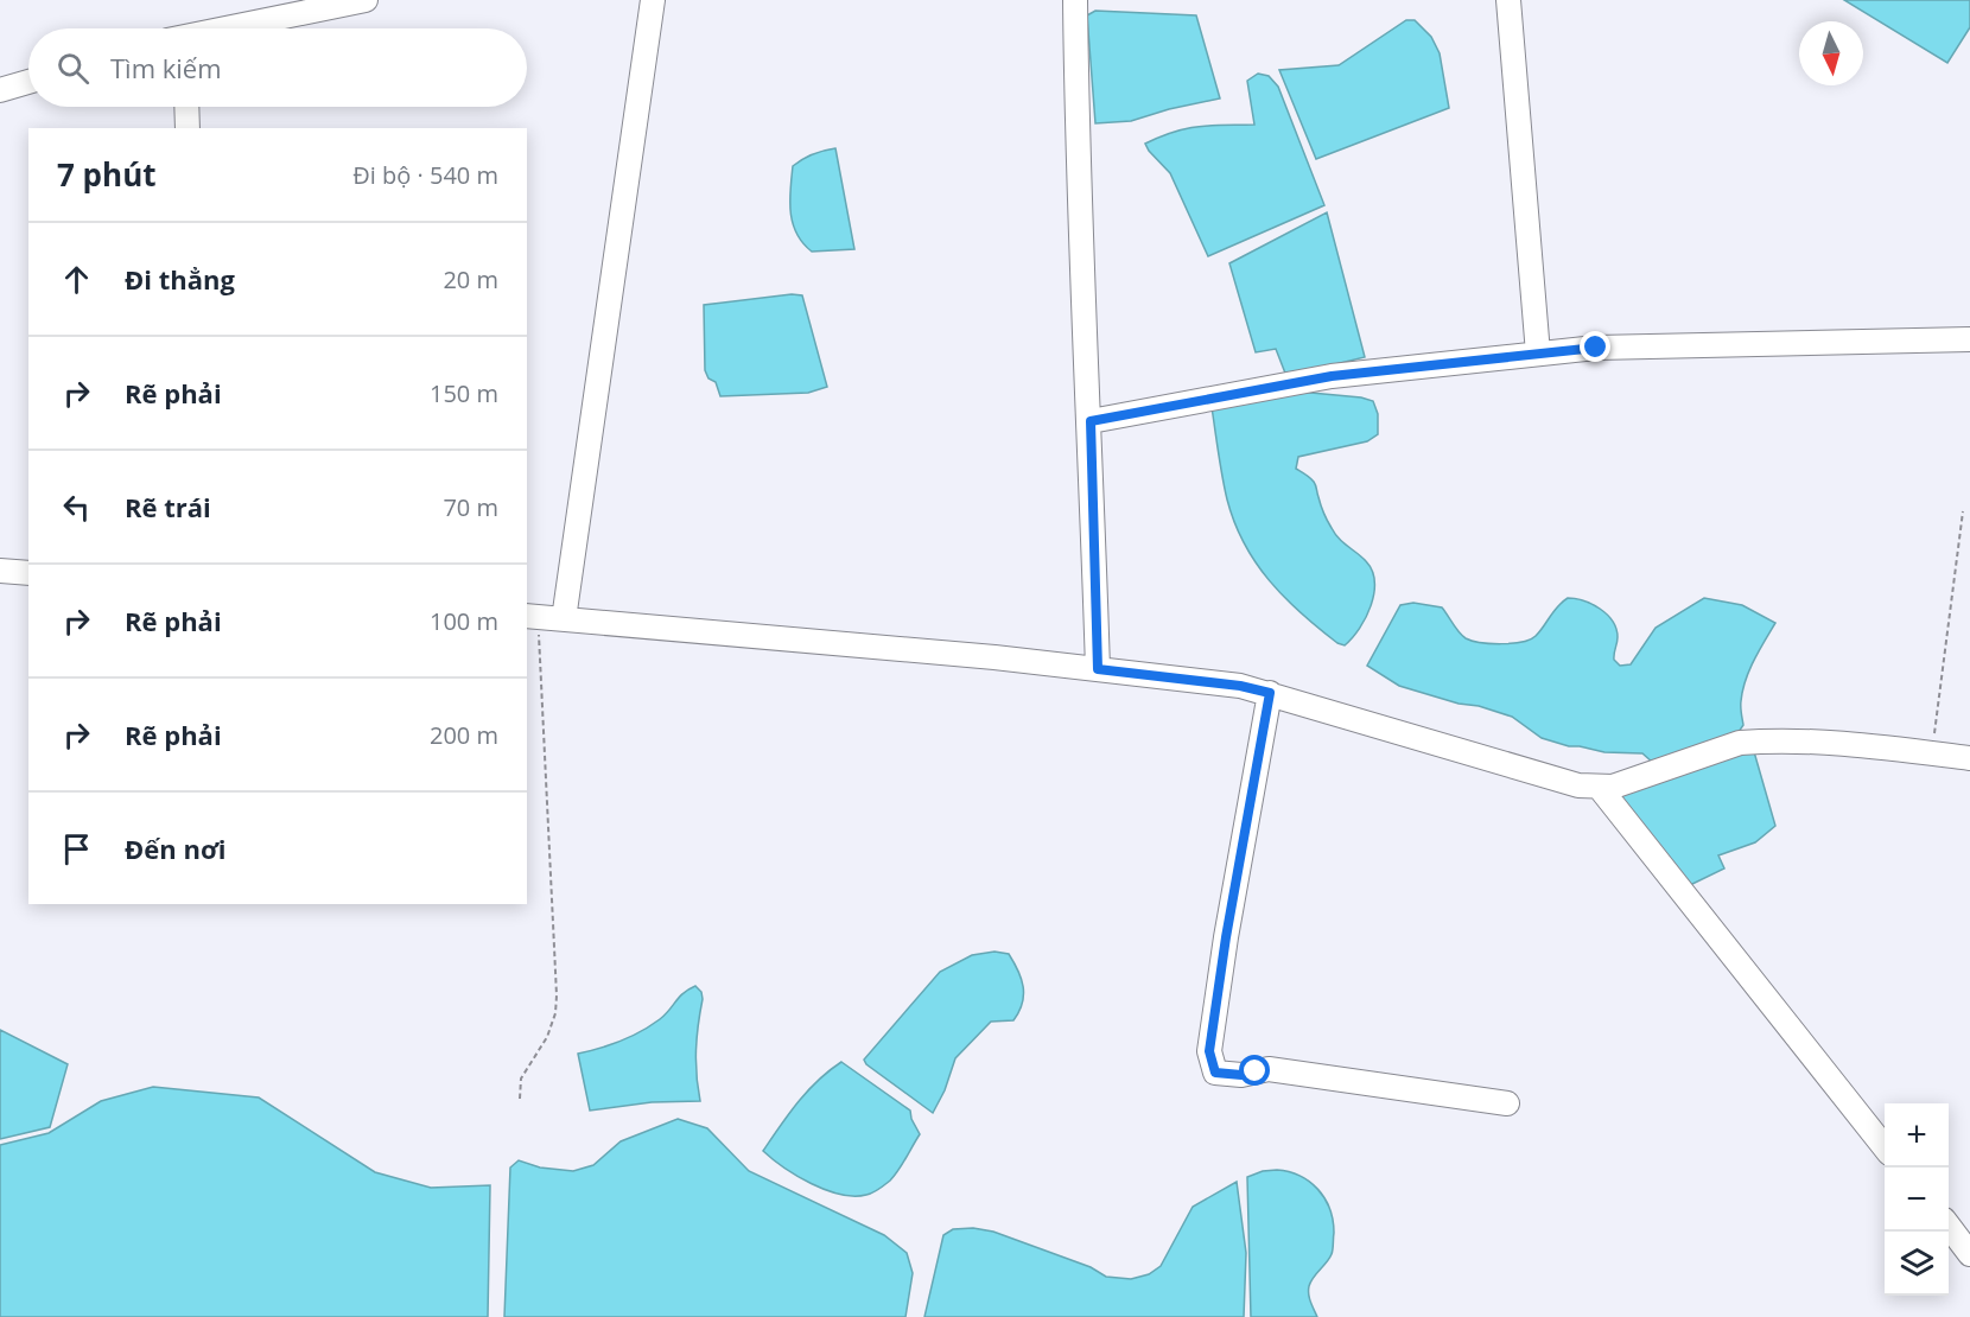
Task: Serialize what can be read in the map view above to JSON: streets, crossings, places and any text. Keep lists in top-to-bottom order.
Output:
{
  "north": "bottom",
  "page": {
    "search": "Tìm kiếm",
    "heading": ["7 phút", "Đi bộ · 540 m"],
    "list": [
      ["Đi thẳng", "20 m"],
      ["Rẽ phải", "150 m"],
      ["Rẽ trái", "70 m"],
      ["Rẽ phải", "100 m"],
      ["Rẽ phải", "200 m"],
      "Đến nơi"
    ],
    "map_buttons": ["+", "−"]
  }
}
